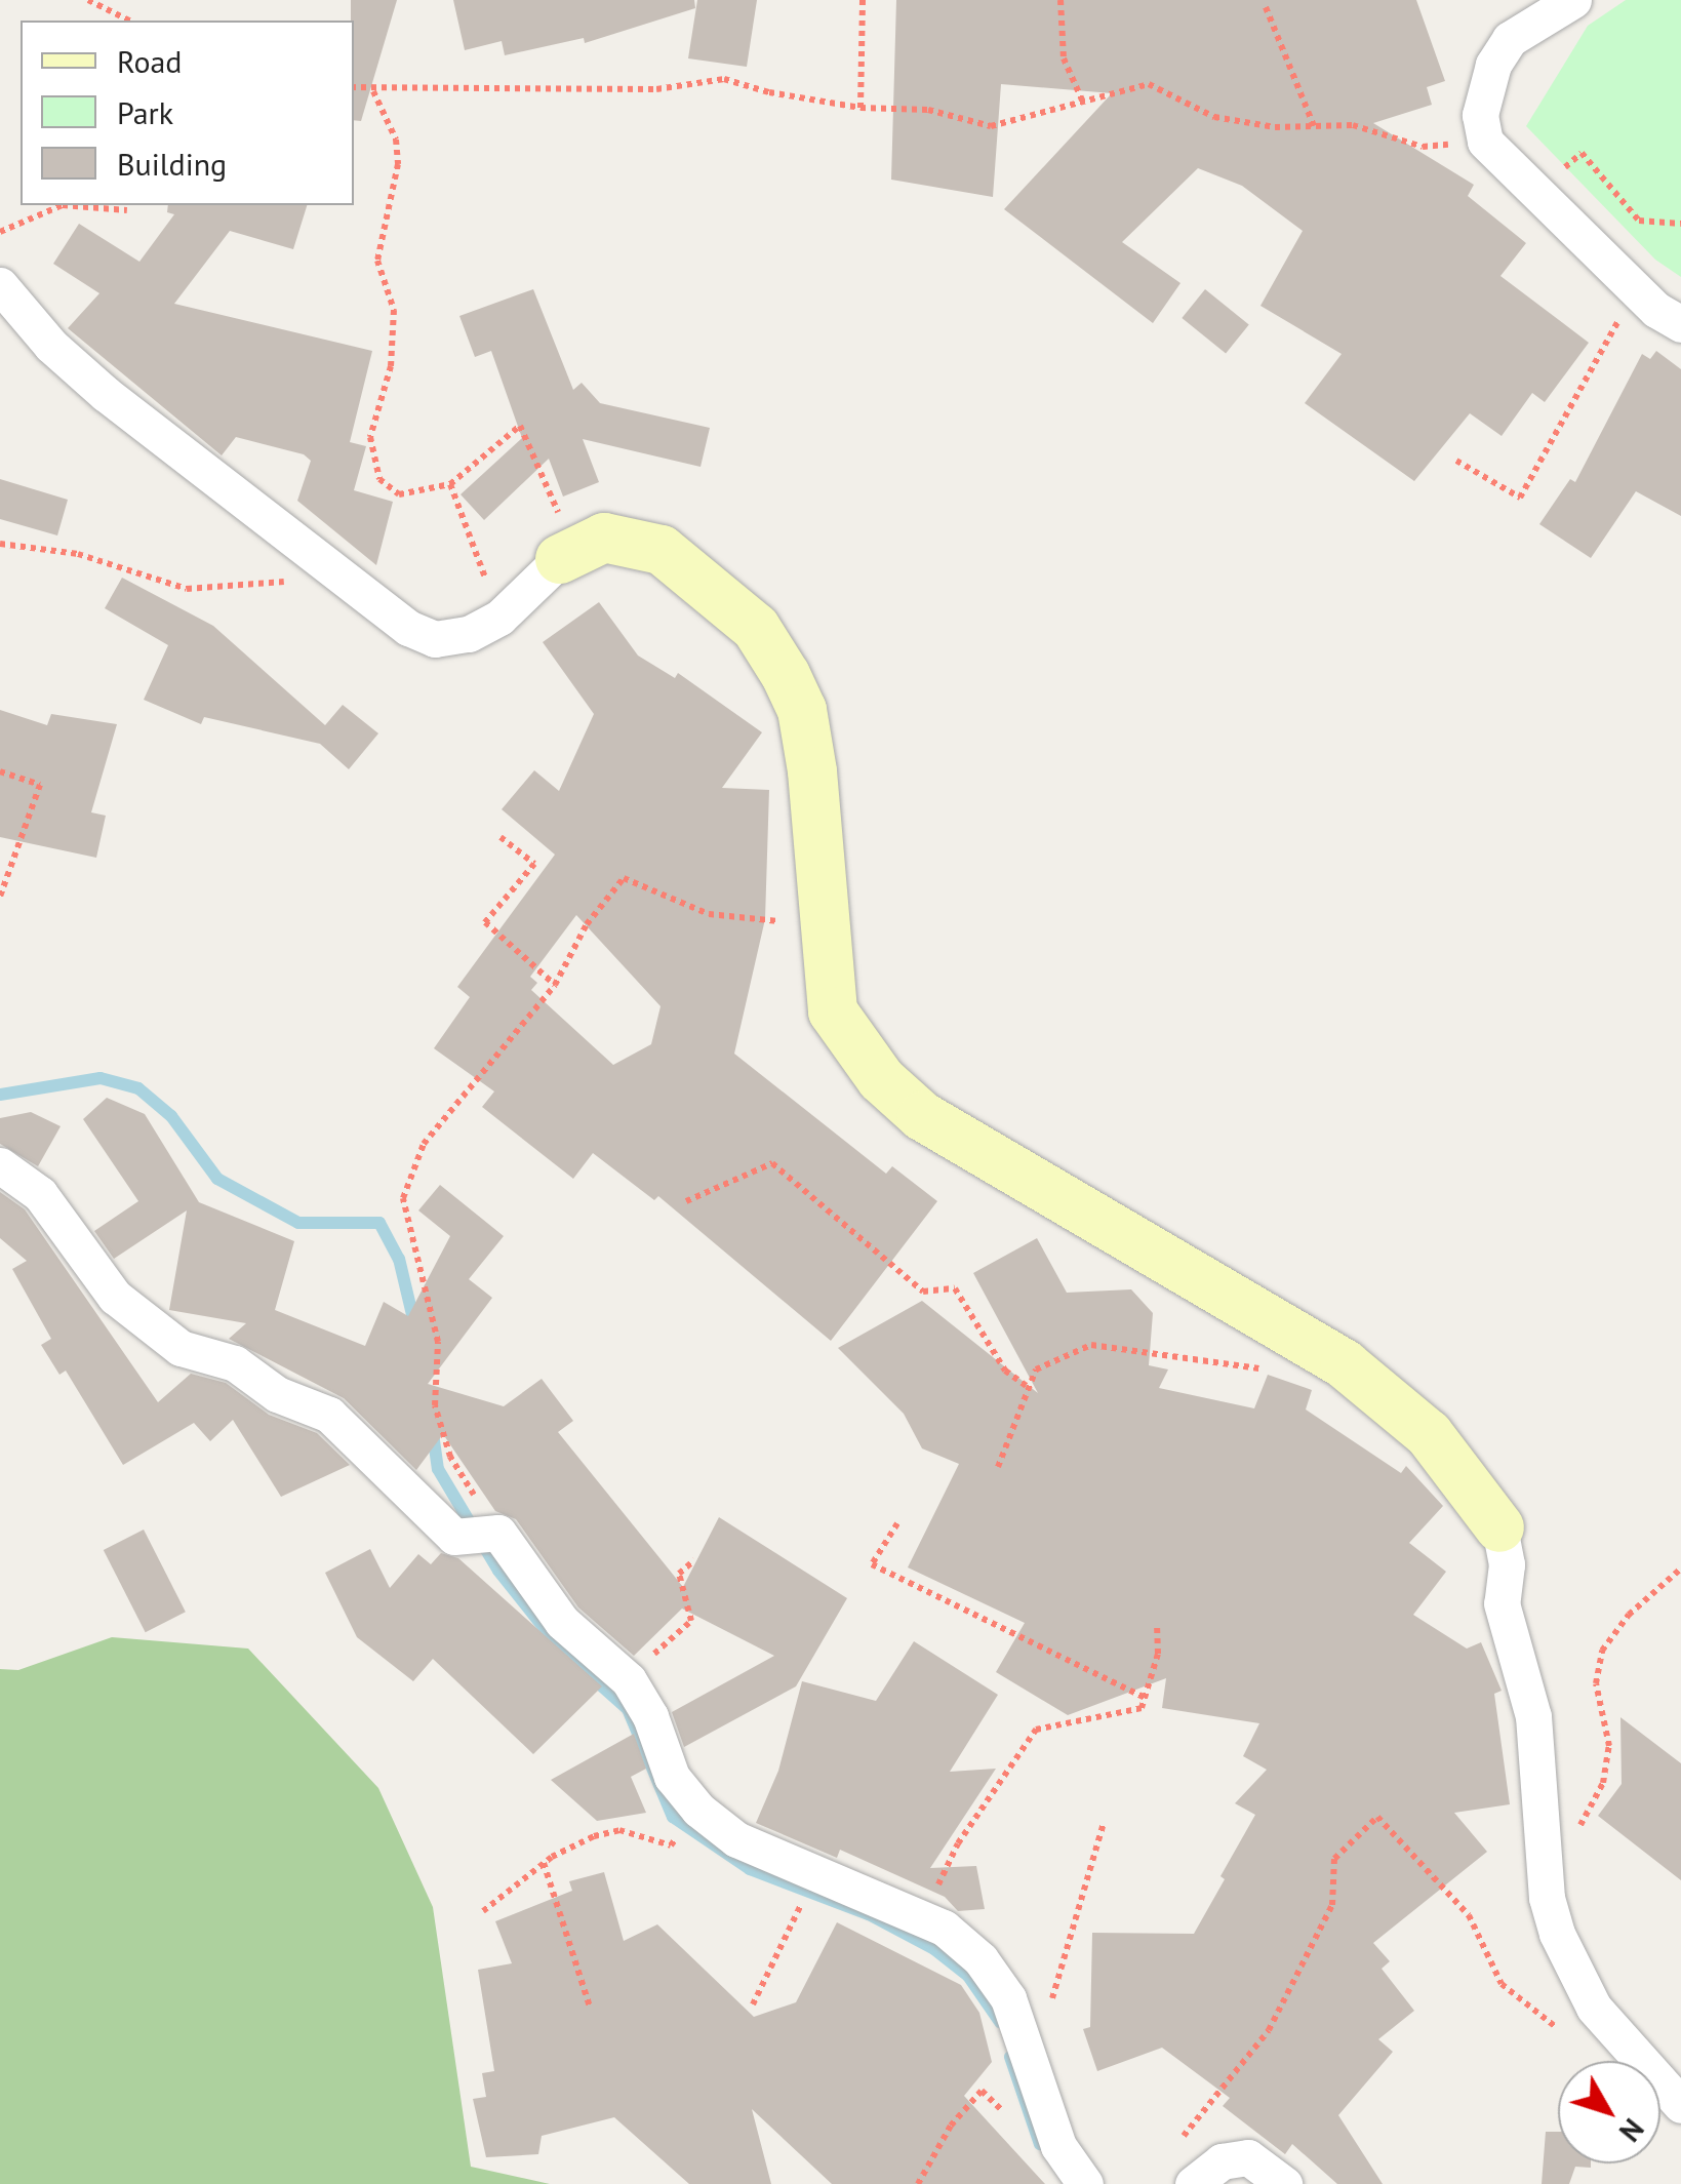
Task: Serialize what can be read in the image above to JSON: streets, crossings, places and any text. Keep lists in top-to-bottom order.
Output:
{
  "legend": ["Road", "Park", "Building"],
  "north": "bottom right"
}
